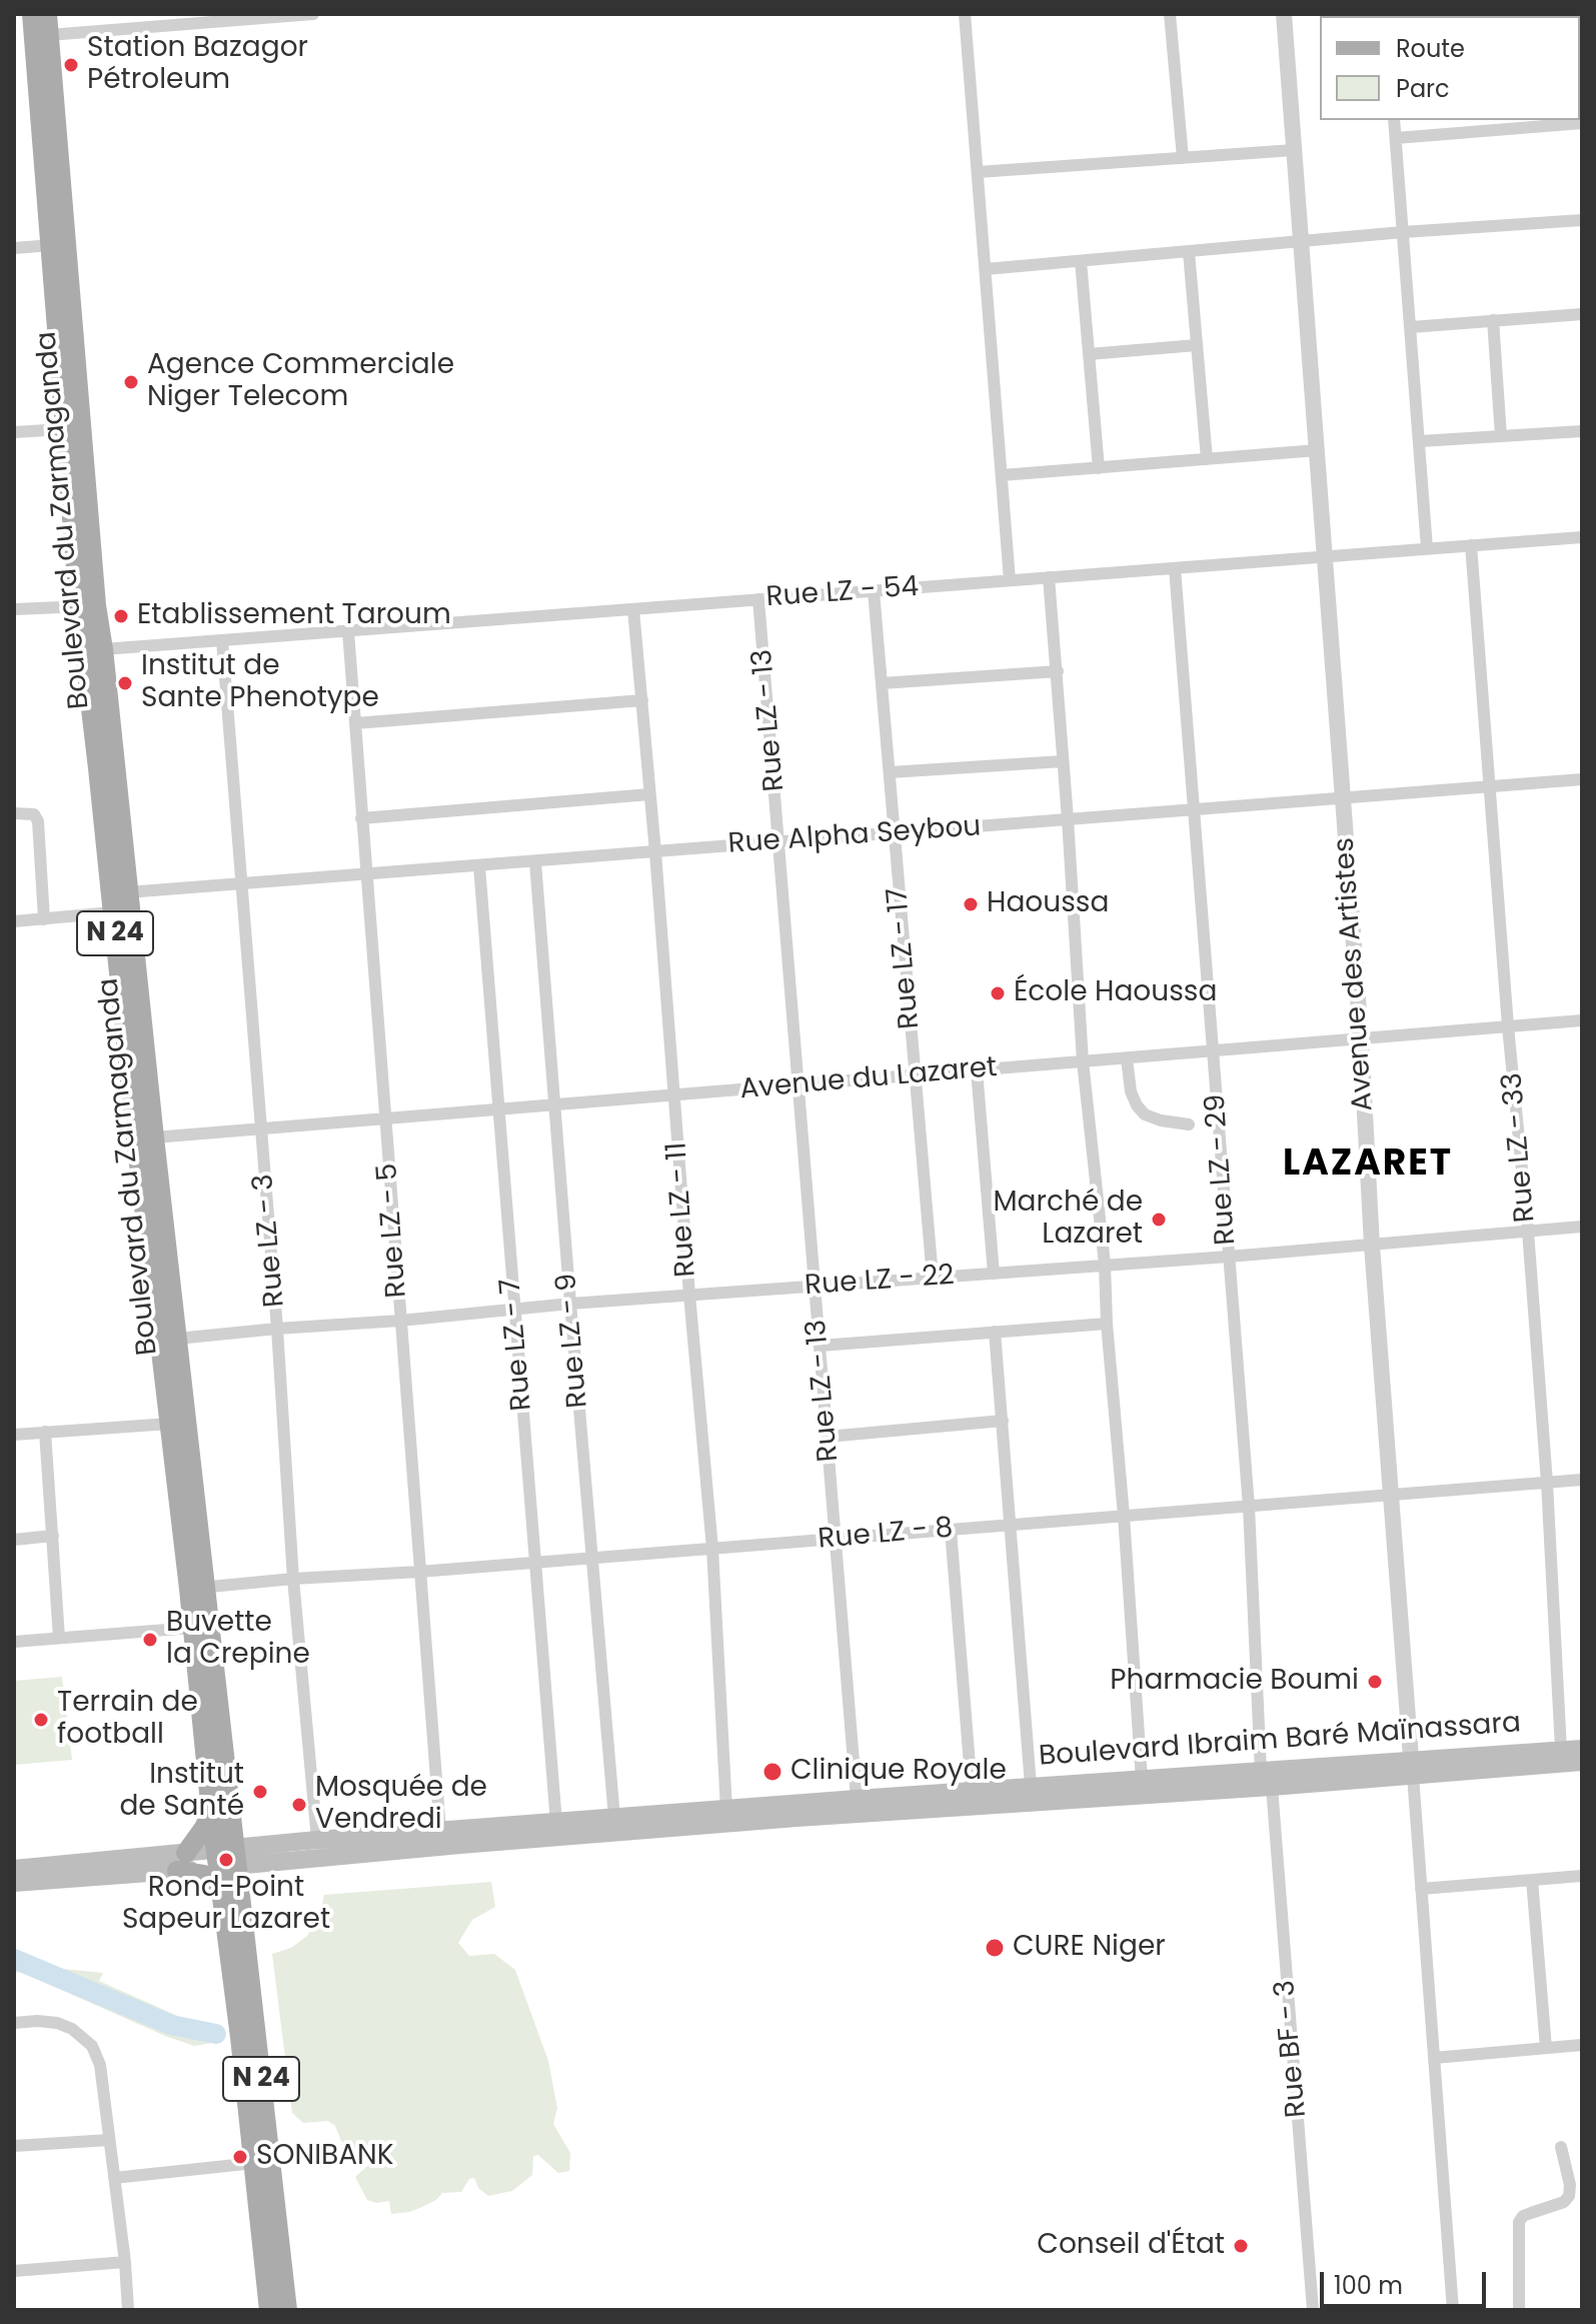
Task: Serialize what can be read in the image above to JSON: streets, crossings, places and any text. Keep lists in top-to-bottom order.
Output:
{
  "streets": {
    "main road": ["Boulevard du Zarmaganda", "N 24", "Boulevard Ibraim Baré Maïnassara"],
    "street": [
      "Rue LZ - 54",
      "Rue LZ - 13",
      "Rue Alpha Seybou",
      "Rue LZ - 17",
      "Avenue des Artistes",
      "Avenue du Lazaret",
      "Rue LZ - 33",
      "Rue LZ - 29",
      "Rue LZ - 11",
      "Rue LZ - 5",
      "Rue LZ - 3",
      "Rue LZ - 22",
      "Rue LZ - 9",
      "Rue LZ - 7",
      "Rue LZ - 8",
      "Rue BF - 3"
    ]
  },
  "crossings": [
    ["Boulevard du Zarmaganda", "Rue LZ - 54"],
    ["Boulevard du Zarmaganda", "Rue Alpha Seybou"],
    ["Boulevard du Zarmaganda", "Avenue du Lazaret"],
    ["Boulevard du Zarmaganda", "Rue LZ - 22"],
    ["Boulevard du Zarmaganda", "Rue LZ - 8"],
    ["Boulevard du Zarmaganda", "Boulevard Ibraim Baré Maïnassara"],
    ["Rue LZ - 54", "Rue LZ - 13"],
    ["Rue LZ - 54", "Rue LZ - 17"],
    ["Rue LZ - 54", "Avenue des Artistes"],
    ["Rue LZ - 54", "Rue LZ - 33"],
    ["Rue LZ - 54", "Rue LZ - 29"],
    ["Rue LZ - 54", "Rue LZ - 11"],
    ["Rue LZ - 54", "Rue LZ - 5"],
    ["Rue LZ - 54", "Rue LZ - 3"],
    ["Rue LZ - 13", "Rue Alpha Seybou"],
    ["Rue LZ - 13", "Avenue du Lazaret"],
    ["Rue LZ - 13", "Rue LZ - 22"],
    ["Rue LZ - 13", "Rue LZ - 8"],
    ["Rue LZ - 13", "Boulevard Ibraim Baré Maïnassara"],
    ["Rue Alpha Seybou", "Rue LZ - 17"],
    ["Rue Alpha Seybou", "Avenue des Artistes"],
    ["Rue Alpha Seybou", "Rue LZ - 33"],
    ["Rue Alpha Seybou", "Rue LZ - 29"],
    ["Rue Alpha Seybou", "Rue LZ - 11"],
    ["Rue Alpha Seybou", "Rue LZ - 5"],
    ["Rue Alpha Seybou", "Rue LZ - 3"],
    ["Rue Alpha Seybou", "Rue LZ - 9"],
    ["Rue Alpha Seybou", "Rue LZ - 7"],
    ["Rue LZ - 17", "Avenue du Lazaret"],
    ["Rue LZ - 17", "Rue LZ - 22"],
    ["Avenue des Artistes", "Avenue du Lazaret"],
    ["Avenue des Artistes", "Rue LZ - 22"],
    ["Avenue des Artistes", "Rue LZ - 8"],
    ["Avenue des Artistes", "Boulevard Ibraim Baré Maïnassara"],
    ["Avenue du Lazaret", "Rue LZ - 33"],
    ["Avenue du Lazaret", "Rue LZ - 29"],
    ["Avenue du Lazaret", "Rue LZ - 11"],
    ["Avenue du Lazaret", "Rue LZ - 5"],
    ["Avenue du Lazaret", "Rue LZ - 3"],
    ["Avenue du Lazaret", "Rue LZ - 9"],
    ["Avenue du Lazaret", "Rue LZ - 7"],
    ["Rue LZ - 33", "Rue LZ - 22"],
    ["Rue LZ - 33", "Rue LZ - 8"],
    ["Rue LZ - 33", "Boulevard Ibraim Baré Maïnassara"],
    ["Rue LZ - 29", "Rue LZ - 22"],
    ["Rue LZ - 29", "Rue LZ - 8"],
    ["Rue LZ - 29", "Boulevard Ibraim Baré Maïnassara"],
    ["Rue LZ - 29", "Rue BF - 3"],
    ["Rue LZ - 11", "Rue LZ - 22"],
    ["Rue LZ - 11", "Rue LZ - 8"],
    ["Rue LZ - 11", "Boulevard Ibraim Baré Maïnassara"],
    ["Rue LZ - 5", "Rue LZ - 22"],
    ["Rue LZ - 5", "Rue LZ - 8"],
    ["Rue LZ - 5", "Boulevard Ibraim Baré Maïnassara"],
    ["Rue LZ - 3", "Rue LZ - 22"],
    ["Rue LZ - 3", "Rue LZ - 8"],
    ["Rue LZ - 3", "Boulevard Ibraim Baré Maïnassara"],
    ["Rue LZ - 22", "Rue LZ - 9"],
    ["Rue LZ - 22", "Rue LZ - 7"],
    ["Rue LZ - 9", "Rue LZ - 8"],
    ["Rue LZ - 9", "Boulevard Ibraim Baré Maïnassara"],
    ["Rue LZ - 7", "Rue LZ - 8"],
    ["Rue LZ - 7", "Boulevard Ibraim Baré Maïnassara"],
    ["Boulevard Ibraim Baré Maïnassara", "Rue BF - 3"]
  ],
  "districts": ["LAZARET"],
  "places": [
    "Station Bazagor Pétroleum",
    "Agence Commerciale Niger Telecom",
    "Etablissement Taroum",
    "Institut de Sante Phenotype",
    "Haoussa",
    "École Haoussa",
    "Marché de Lazaret",
    "Buvette la Crepine",
    "Pharmacie Boumi",
    "Terrain de football",
    "Clinique Royale",
    "Institut de Santé",
    "Mosquée de Vendredi",
    "Rond-Point Sapeur Lazaret",
    "CURE Niger",
    "SONIBANK",
    "Conseil d'État"
  ],
  "legend": ["Route", "Parc"],
  "scale_bar": "100 m"
}
